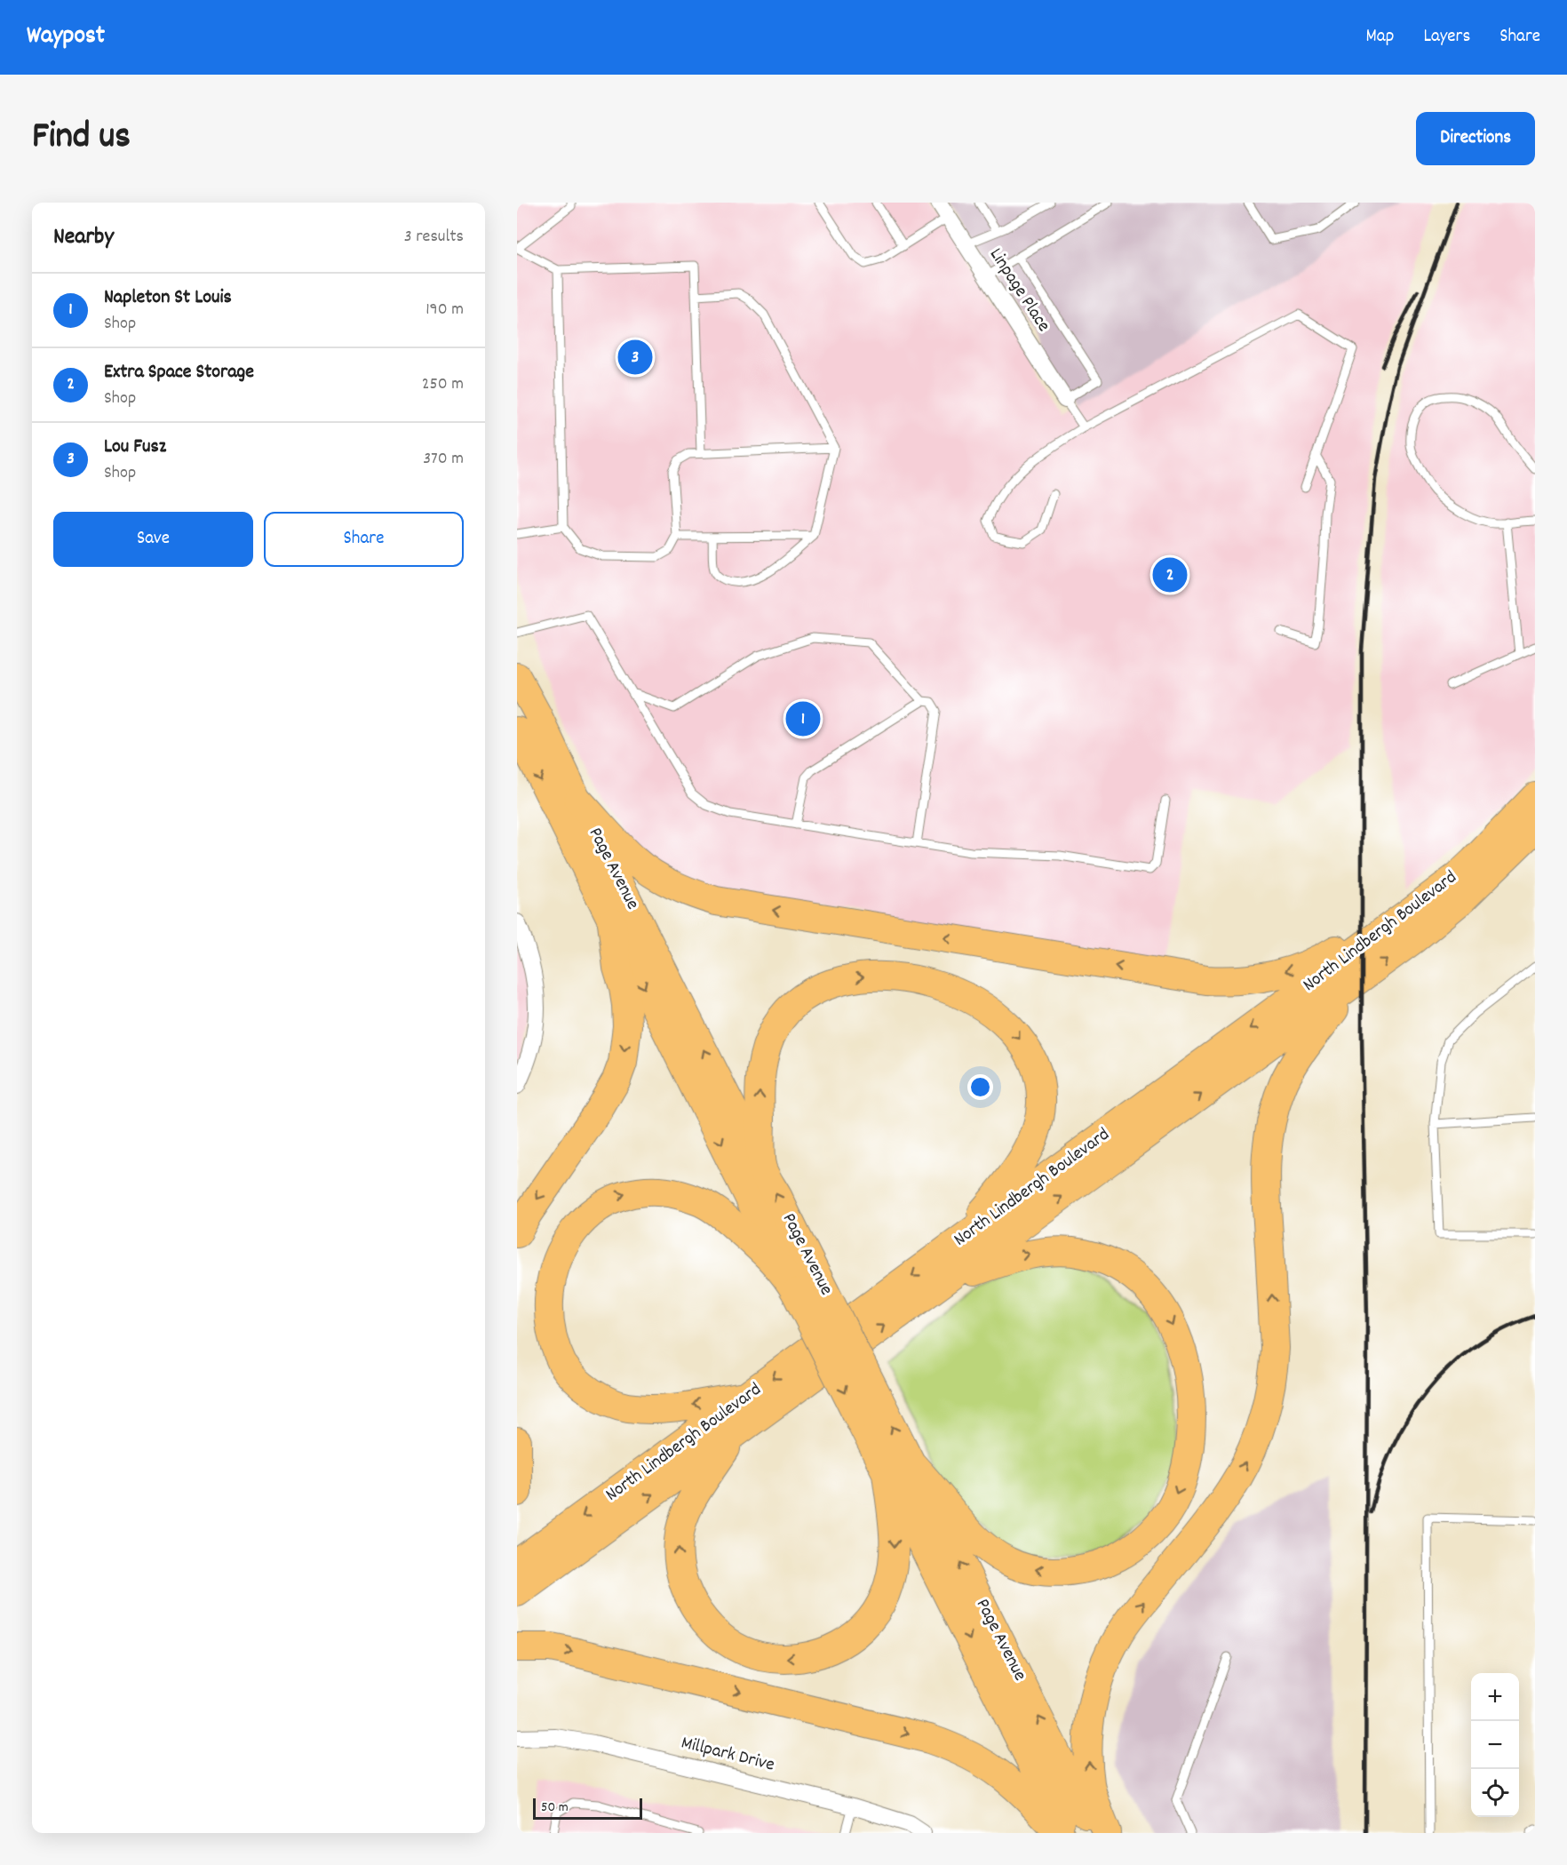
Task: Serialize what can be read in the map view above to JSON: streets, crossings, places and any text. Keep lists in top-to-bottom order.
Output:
{
  "streets": {
    "highway": ["Page Avenue", "North Lindbergh Boulevard"],
    "street": ["Linpage Place", "Millpark Drive"]
  },
  "scale_bar": "50 m",
  "page": {
    "header": "Waypost",
    "nav": ["Map", "Layers", "Share"],
    "title": "Find us",
    "buttons": [
      "Directions",
      ["Save", "Share"]
    ],
    "heading": ["Nearby", "3 results"],
    "list": [
      {
        "mark": "1",
        "name": "Napleton St Louis",
        "note": "Shop",
        "value": "190 m"
      },
      {
        "mark": "2",
        "name": "Extra Space Storage",
        "note": "Shop",
        "value": "250 m"
      },
      {
        "mark": "3",
        "name": "Lou Fusz",
        "note": "Shop",
        "value": "370 m"
      }
    ],
    "pins": ["3", "2", "1"],
    "map_buttons": ["+", "−"],
    "scale": "50 m"
  }
}
